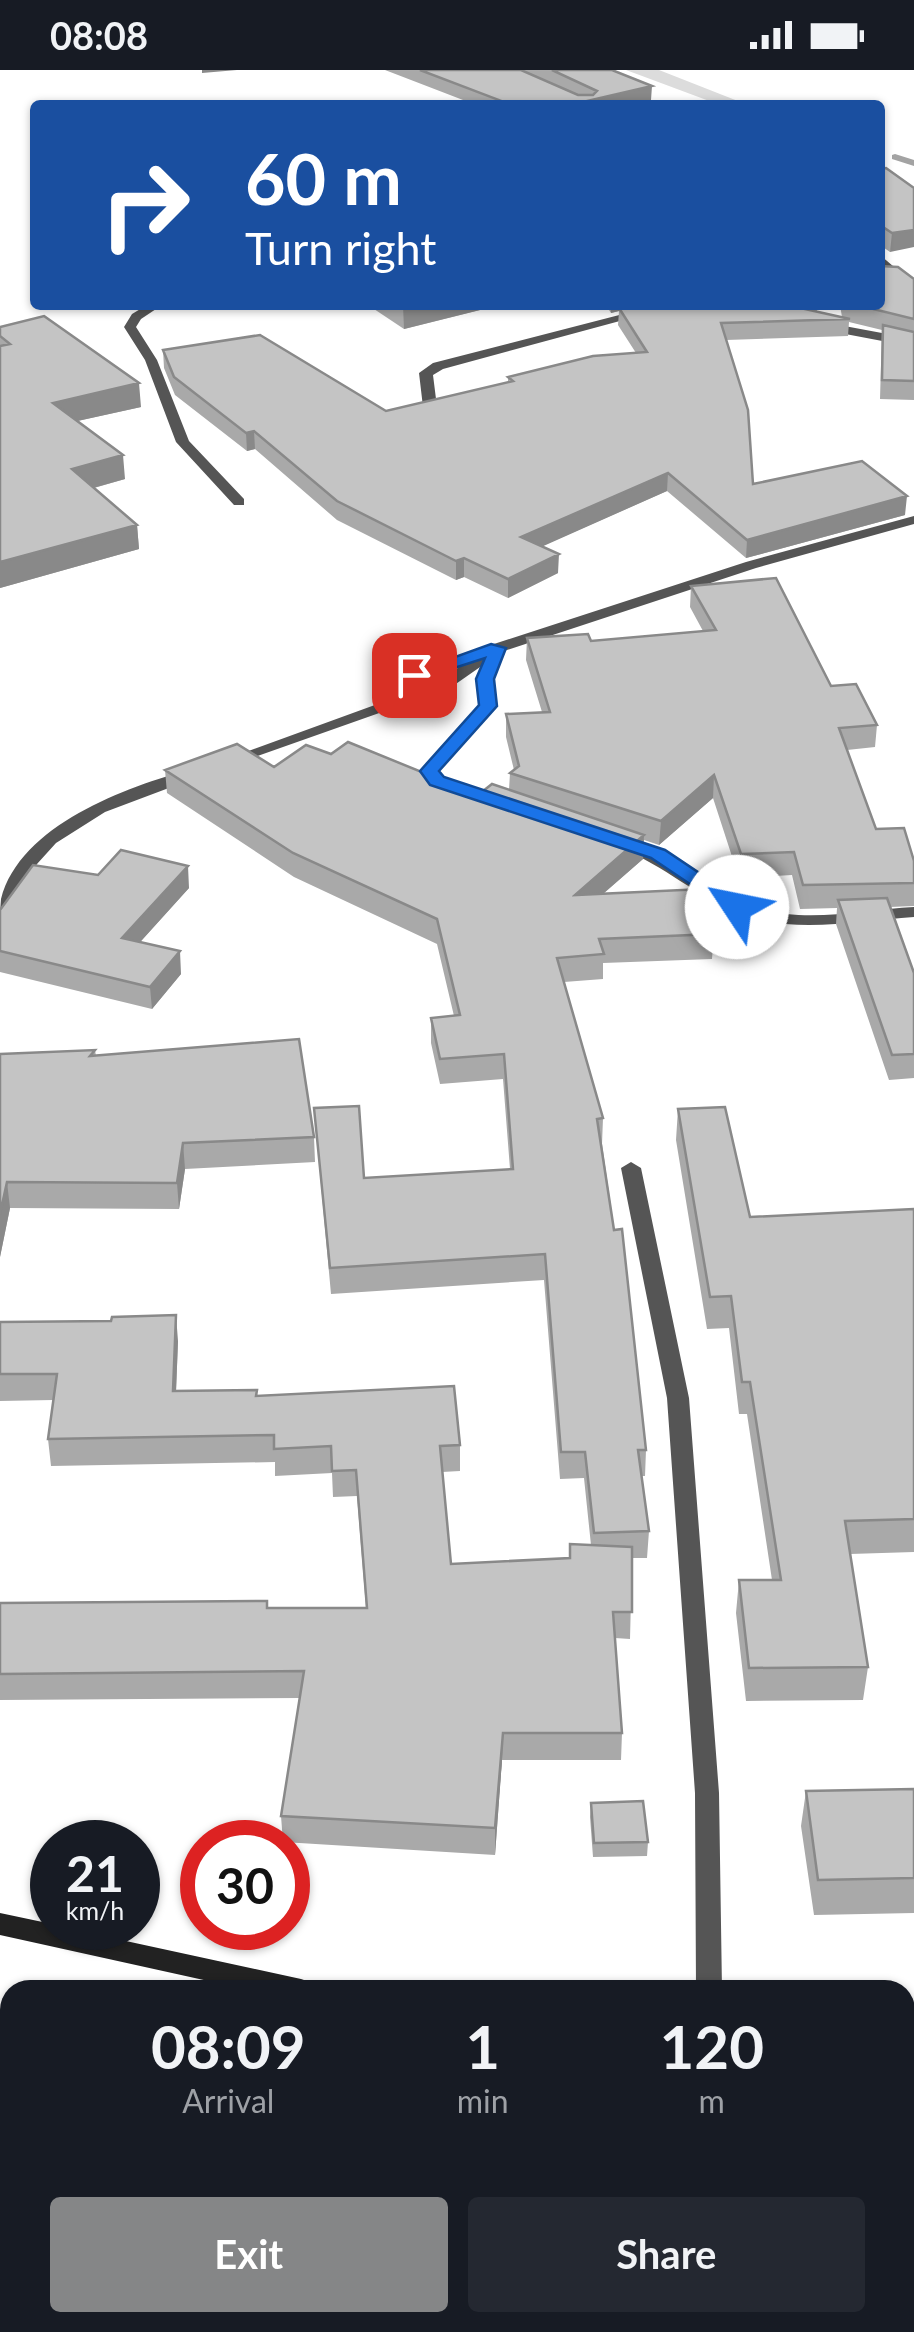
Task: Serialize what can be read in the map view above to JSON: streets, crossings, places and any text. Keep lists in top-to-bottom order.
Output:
{
  "page": {
    "status": "08:08",
    "turn": ["60 m", "Turn right"],
    "speed": "21 km/h",
    "limit": "30",
    "eta": [
      "08:09",
      "Arrival",
      "1",
      "min",
      "120",
      "m"
    ],
    "buttons": ["Exit", "Share"]
  }
}
